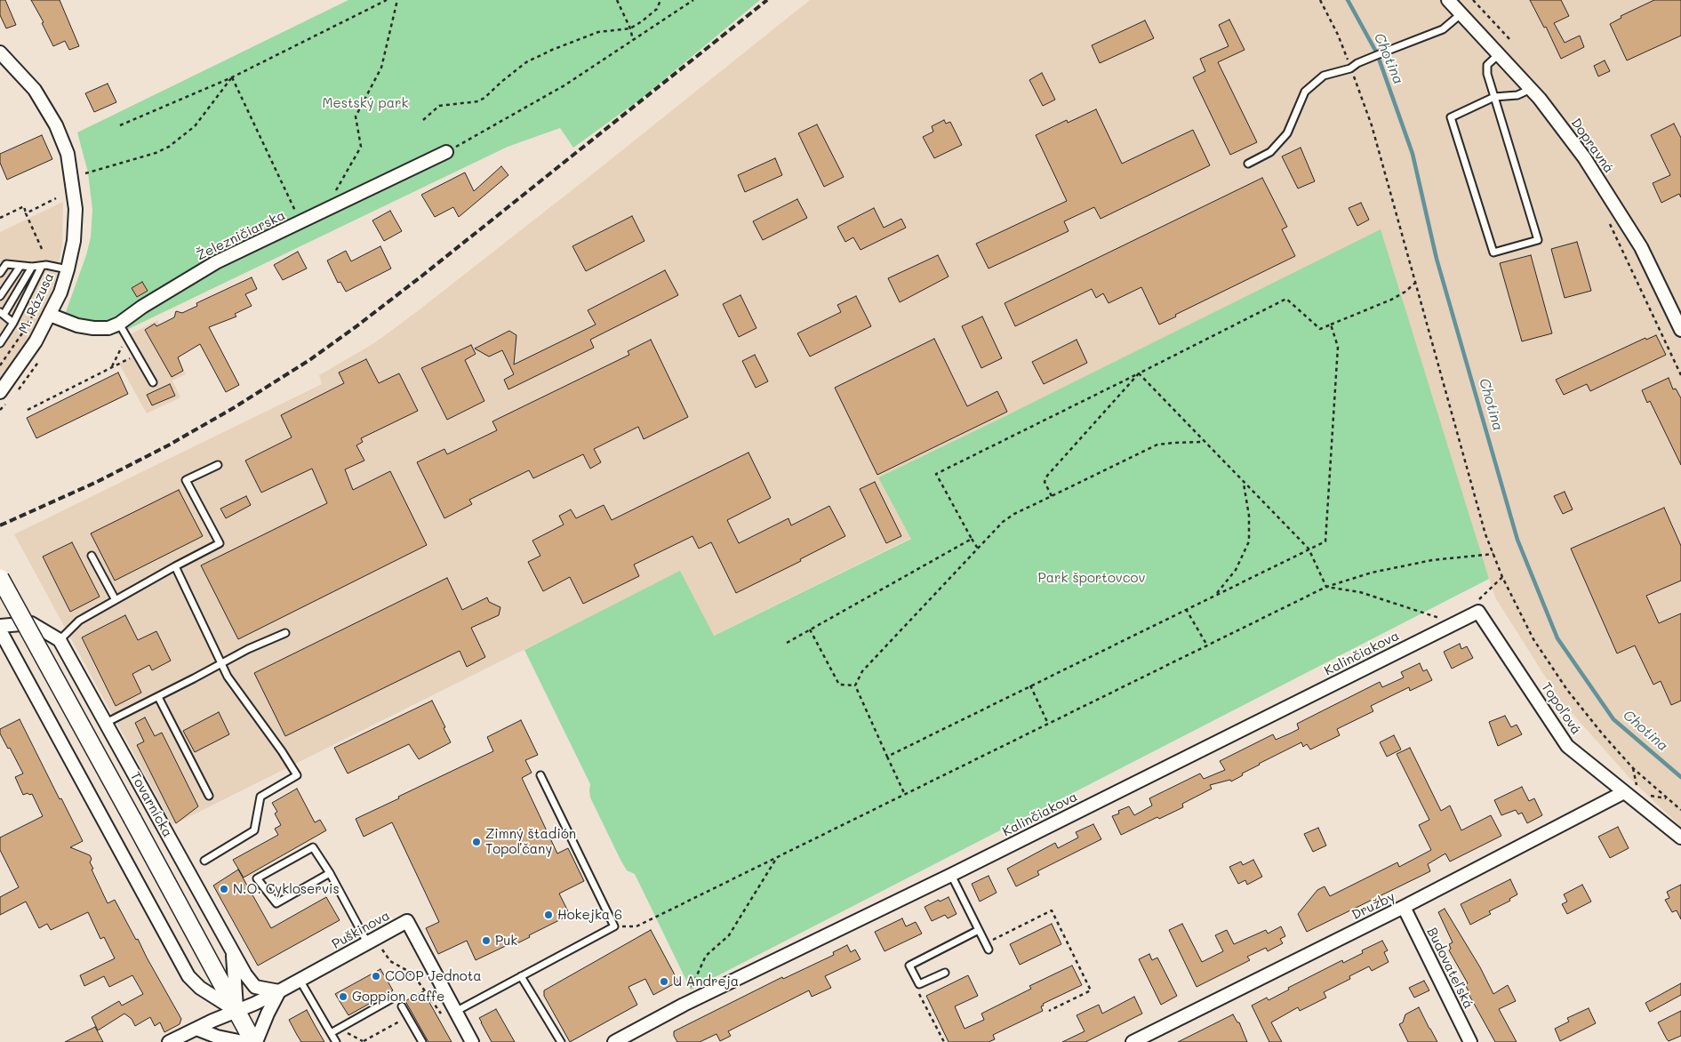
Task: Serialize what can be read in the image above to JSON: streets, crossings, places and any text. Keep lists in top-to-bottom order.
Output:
{
  "streets": {
    "main road": ["Tovarnícka"],
    "street": [
      "Dopravná",
      "Železničiarska",
      "M. Rázusa",
      "Kalinčiakova",
      "Topoľová",
      "Družby",
      "Puškinova",
      "Budovateľská"
    ]
  },
  "crossings": [
    ["Železničiarska", "M. Rázusa"],
    ["Kalinčiakova", "Topoľová"],
    ["Topoľová", "Družby"],
    ["Tovarnícka", "Puškinova"],
    ["Družby", "Budovateľská"]
  ],
  "water": ["Chotina"],
  "parks": ["Mestský park", "Park športovcov"],
  "places": [
    "Zimný štadión Topoľčany",
    "N.O. Cykloservis",
    "Hokejka 6",
    "Puk",
    "COOP Jednota",
    "U Andreja",
    "Goppion caffe"
  ]
}
